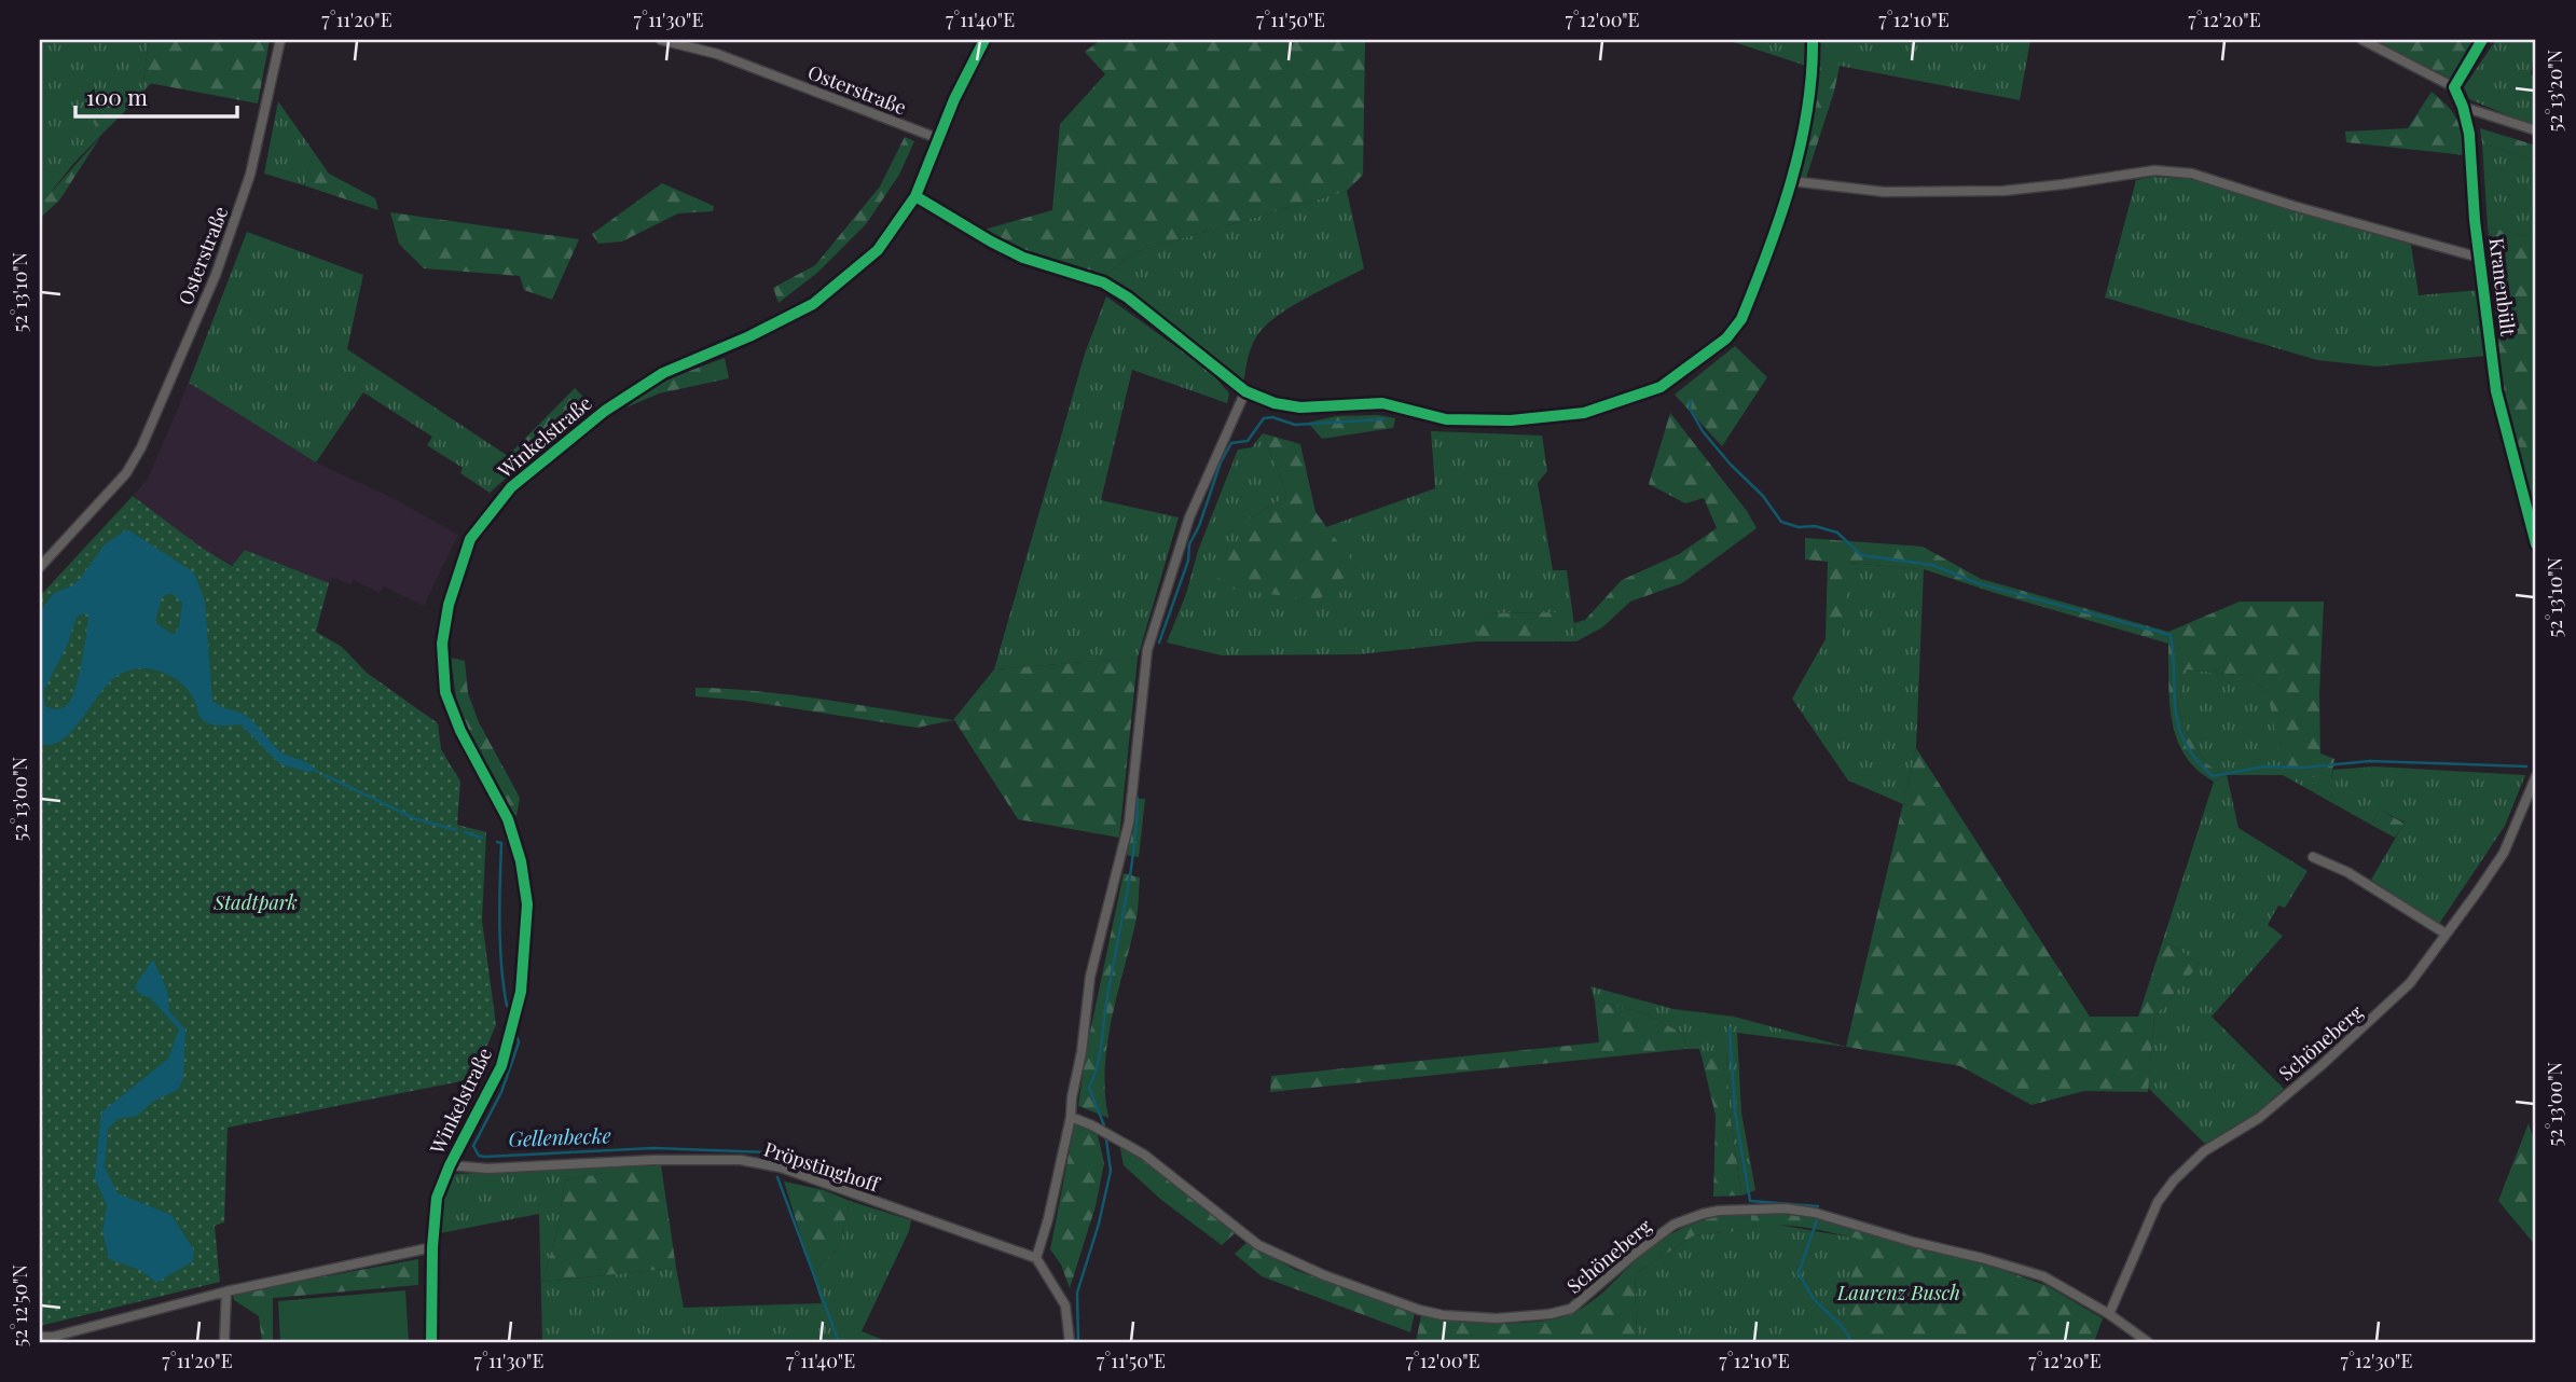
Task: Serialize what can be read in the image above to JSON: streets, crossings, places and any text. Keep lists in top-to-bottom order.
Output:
{
  "streets": {
    "street": [
      "Osterstraße",
      "Kranenbült",
      "Winkelstraße",
      "Schöneberg",
      "Pröpstinghoff"
    ]
  },
  "crossings": [
    ["Osterstraße", "Winkelstraße"],
    ["Winkelstraße", "Pröpstinghoff"]
  ],
  "water": ["Gellenbecke"],
  "parks": ["Stadtpark", "Laurenz Busch"],
  "scale_bar": "100 m",
  "coordinates": [
    "7°11'20\"E",
    "7°11'30\"E",
    "7°11'40\"E",
    "7°11'50\"E",
    "7°12'00\"E",
    "7°12'10\"E",
    "7°12'20\"E",
    "52°13'20\"N",
    "52°13'10\"N",
    "52°13'00\"N",
    "52°12'50\"N",
    "7°12'30\"E"
  ]
}
